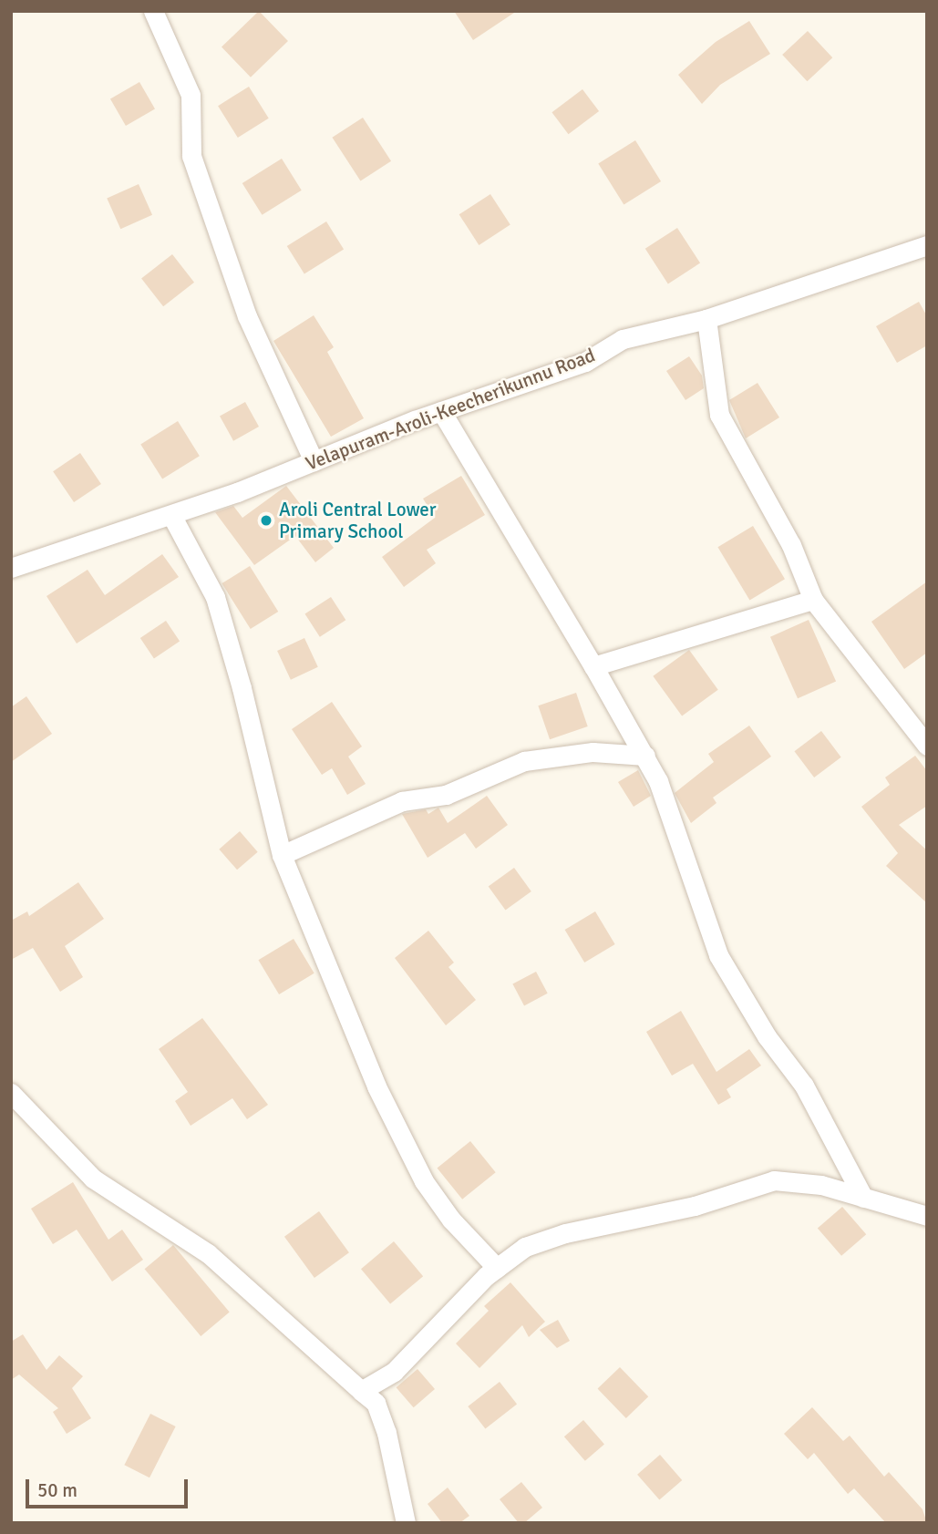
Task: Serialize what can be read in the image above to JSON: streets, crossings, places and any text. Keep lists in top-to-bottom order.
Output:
{
  "streets": {
    "street": ["Velapuram-Aroli-Keecherikunnu Road"]
  },
  "places": ["Aroli Central Lower Primary School"],
  "scale_bar": "50 m"
}
